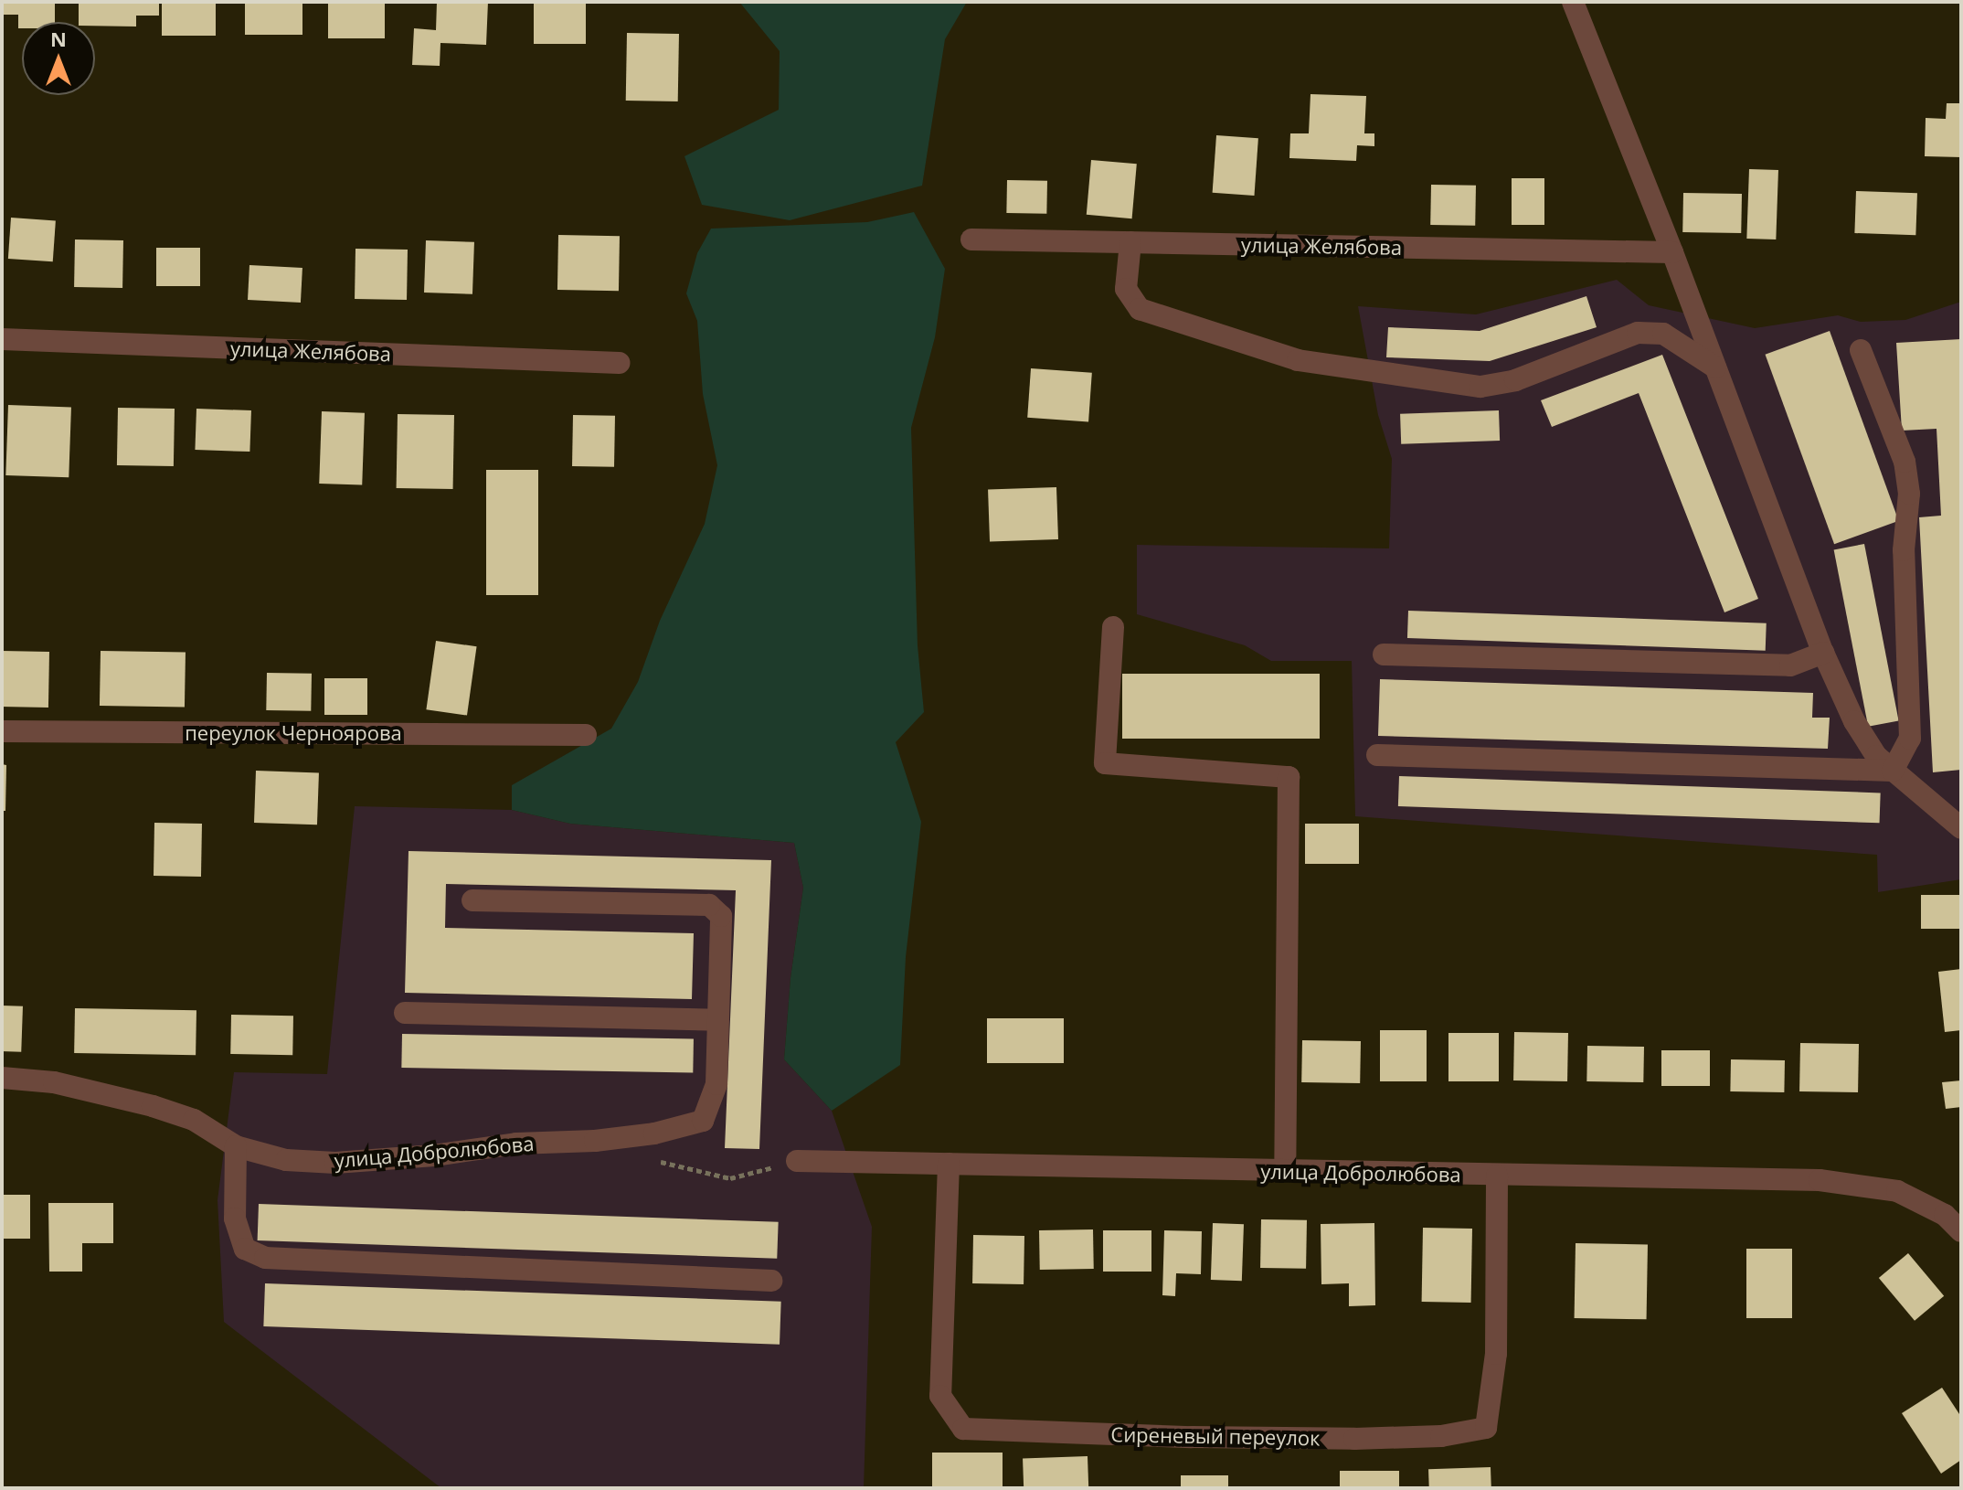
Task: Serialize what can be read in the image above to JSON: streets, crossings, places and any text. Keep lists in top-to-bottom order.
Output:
{
  "streets": {
    "street": [
      "улица Желябова",
      "переулок Черноярова",
      "улица Добролюбова",
      "Сиреневый переулок"
    ]
  },
  "crossings": [
    ["улица Добролюбова", "Сиреневый переулок"]
  ],
  "north": "top"
}
